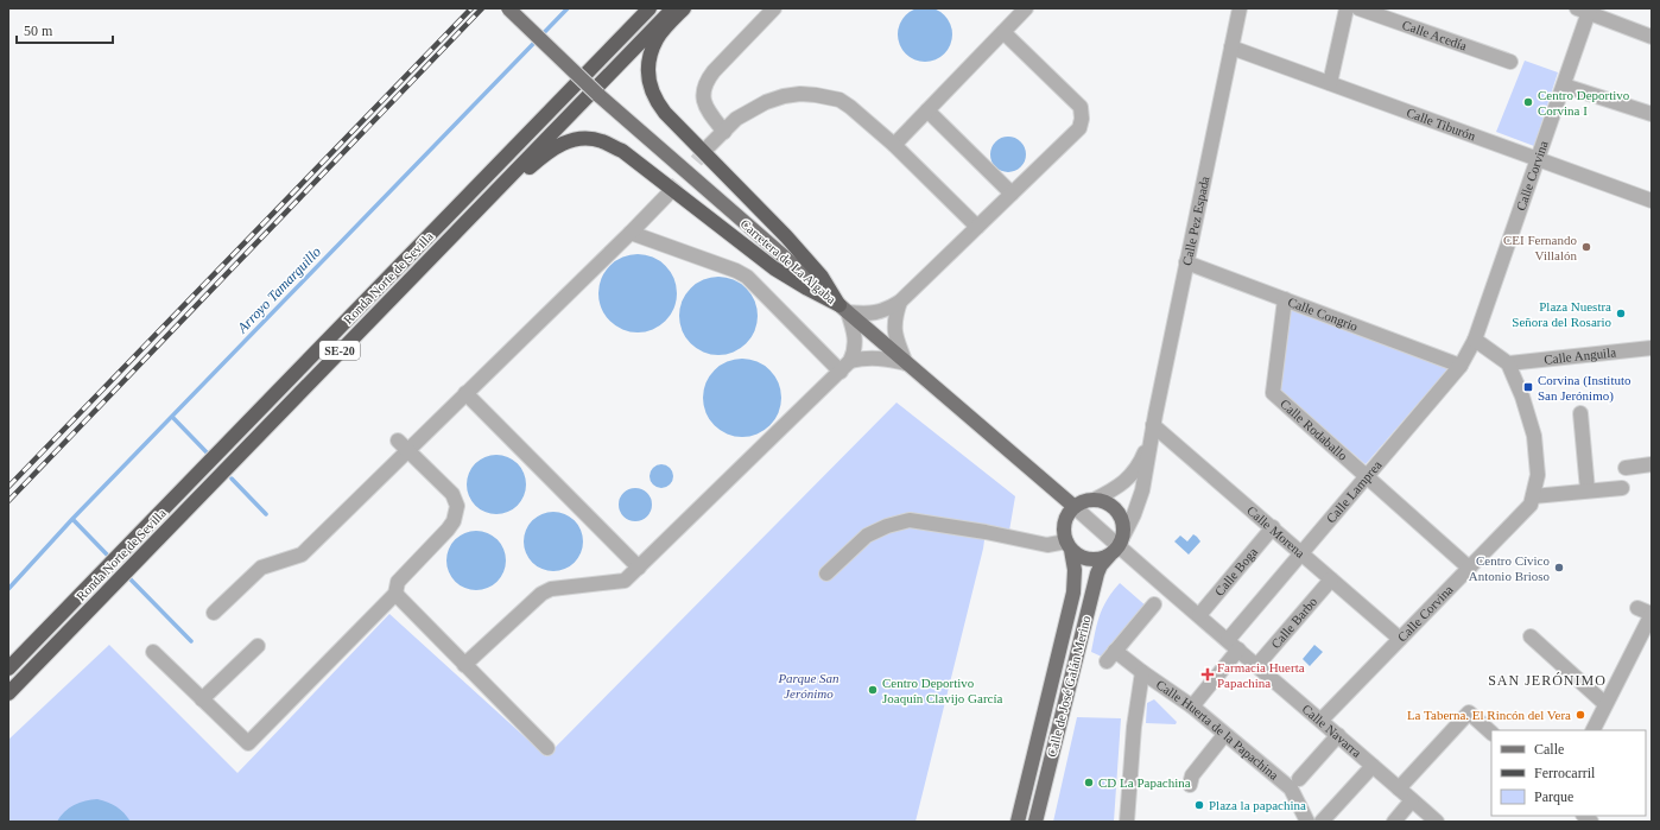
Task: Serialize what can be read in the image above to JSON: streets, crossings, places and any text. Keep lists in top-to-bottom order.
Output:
{
  "streets": {
    "highway": ["Ronda Norte de Sevilla", "SE-20"],
    "main road": ["Carretera de La Algaba", "Calle de José Galán Merino"],
    "street": [
      "Calle Acedía",
      "Calle Tiburón",
      "Calle Corvina",
      "Calle Pez Espada",
      "Calle Congrio",
      "Calle Anguila",
      "Calle Rodaballo",
      "Calle Lamprea",
      "Calle Morena",
      "Calle Boga",
      "Calle Barbo",
      "Calle Huerta de la Papachina",
      "Calle Navarra"
    ]
  },
  "crossings": [
    ["Calle Tiburón", "Calle Corvina"],
    ["Calle Tiburón", "Calle Pez Espada"],
    ["Calle Corvina", "Calle Anguila"],
    ["Calle Corvina", "Calle Rodaballo"],
    ["Calle Corvina", "Calle Lamprea"],
    ["Calle Corvina", "Calle Morena"],
    ["Calle Corvina", "Calle Navarra"],
    ["Calle Pez Espada", "Calle Congrio"],
    ["Calle Pez Espada", "Calle Morena"],
    ["Calle Pez Espada", "Calle de José Galán Merino"],
    ["Calle Pez Espada", "Calle Navarra"],
    ["Carretera de La Algaba", "Calle de José Galán Merino"],
    ["Carretera de La Algaba", "Calle Navarra"],
    ["Calle Congrio", "Calle Rodaballo"],
    ["Calle Congrio", "Calle Lamprea"],
    ["Calle Rodaballo", "Calle Lamprea"],
    ["Calle Lamprea", "Calle Morena"],
    ["Calle Lamprea", "Calle Navarra"],
    ["Calle Morena", "Calle Boga"],
    ["Calle Morena", "Calle Barbo"],
    ["Calle Boga", "Calle Navarra"],
    ["Calle Barbo", "Calle Navarra"],
    ["Calle de José Galán Merino", "Calle Navarra"]
  ],
  "districts": ["SAN JERÓNIMO"],
  "water": ["Arroyo Tamarguillo"],
  "parks": ["Parque San Jerónimo"],
  "places": {
    "other": [
      "Centro Deportivo Corvina I",
      "CEI Fernando Villalón",
      "Plaza Nuestra Señora del Rosario",
      "Centro Cívico Antonio Brioso",
      "Centro Deportivo Joaquín Clavijo García",
      "La Taberna. El Rincón del Vera",
      "CD La Papachina",
      "Plaza la papachina"
    ],
    "transit": ["Corvina (Instituto San Jerónimo)"],
    "health": ["Farmacia Huerta Papachina"]
  },
  "legend": ["Calle", "Ferrocarril", "Parque"],
  "scale_bar": "50 m"
}
